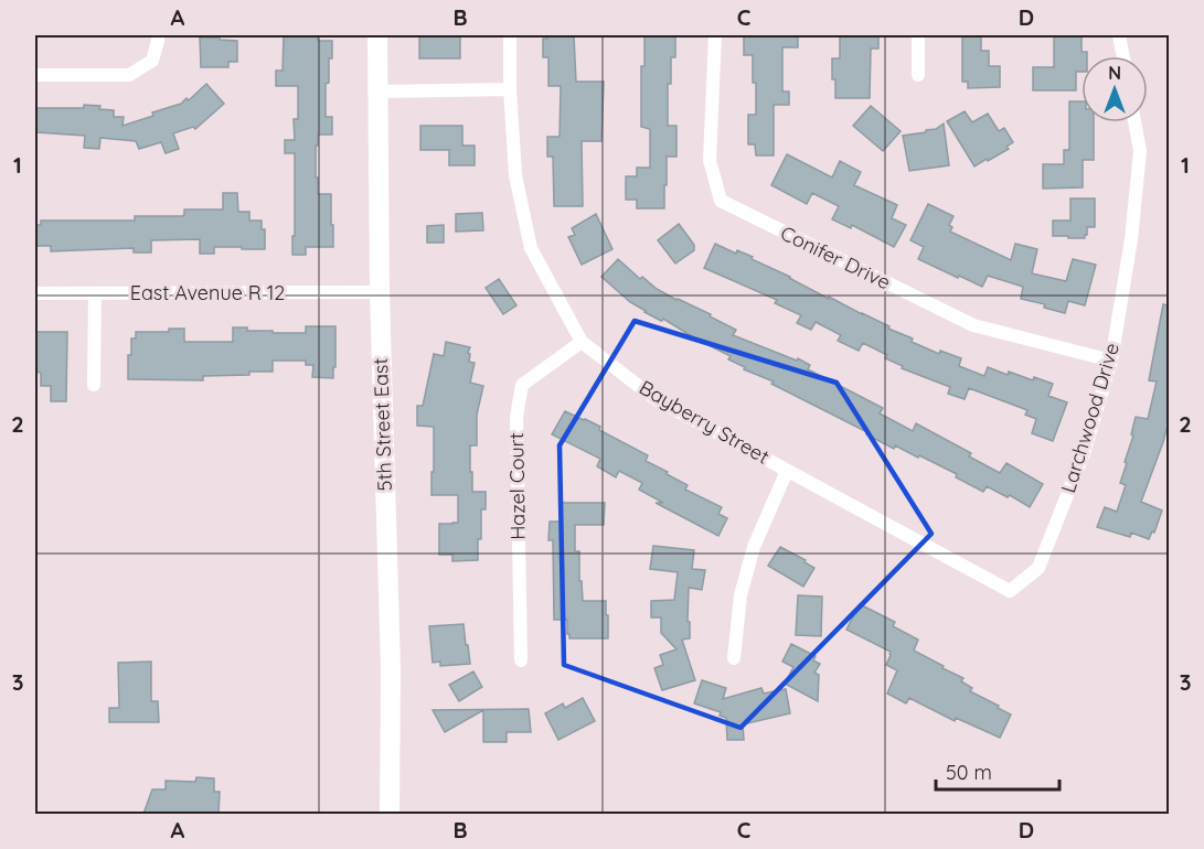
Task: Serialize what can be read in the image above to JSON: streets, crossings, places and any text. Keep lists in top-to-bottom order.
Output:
{
  "streets": {
    "street": [
      "Conifer Drive",
      "East Avenue R 12",
      "Larchwood Drive",
      "Bayberry Street",
      "5th Street East",
      "Hazel Court"
    ]
  },
  "crossings": [
    ["Conifer Drive", "Larchwood Drive"],
    ["East Avenue R 12", "5th Street East"],
    ["Larchwood Drive", "Bayberry Street"],
    ["Bayberry Street", "Hazel Court"]
  ],
  "scale_bar": "50 m",
  "north": "top",
  "grid": {
    "columns": [
      "A",
      "B",
      "C",
      "D"
    ],
    "rows": ["1", "2", "3"]
  }
}
